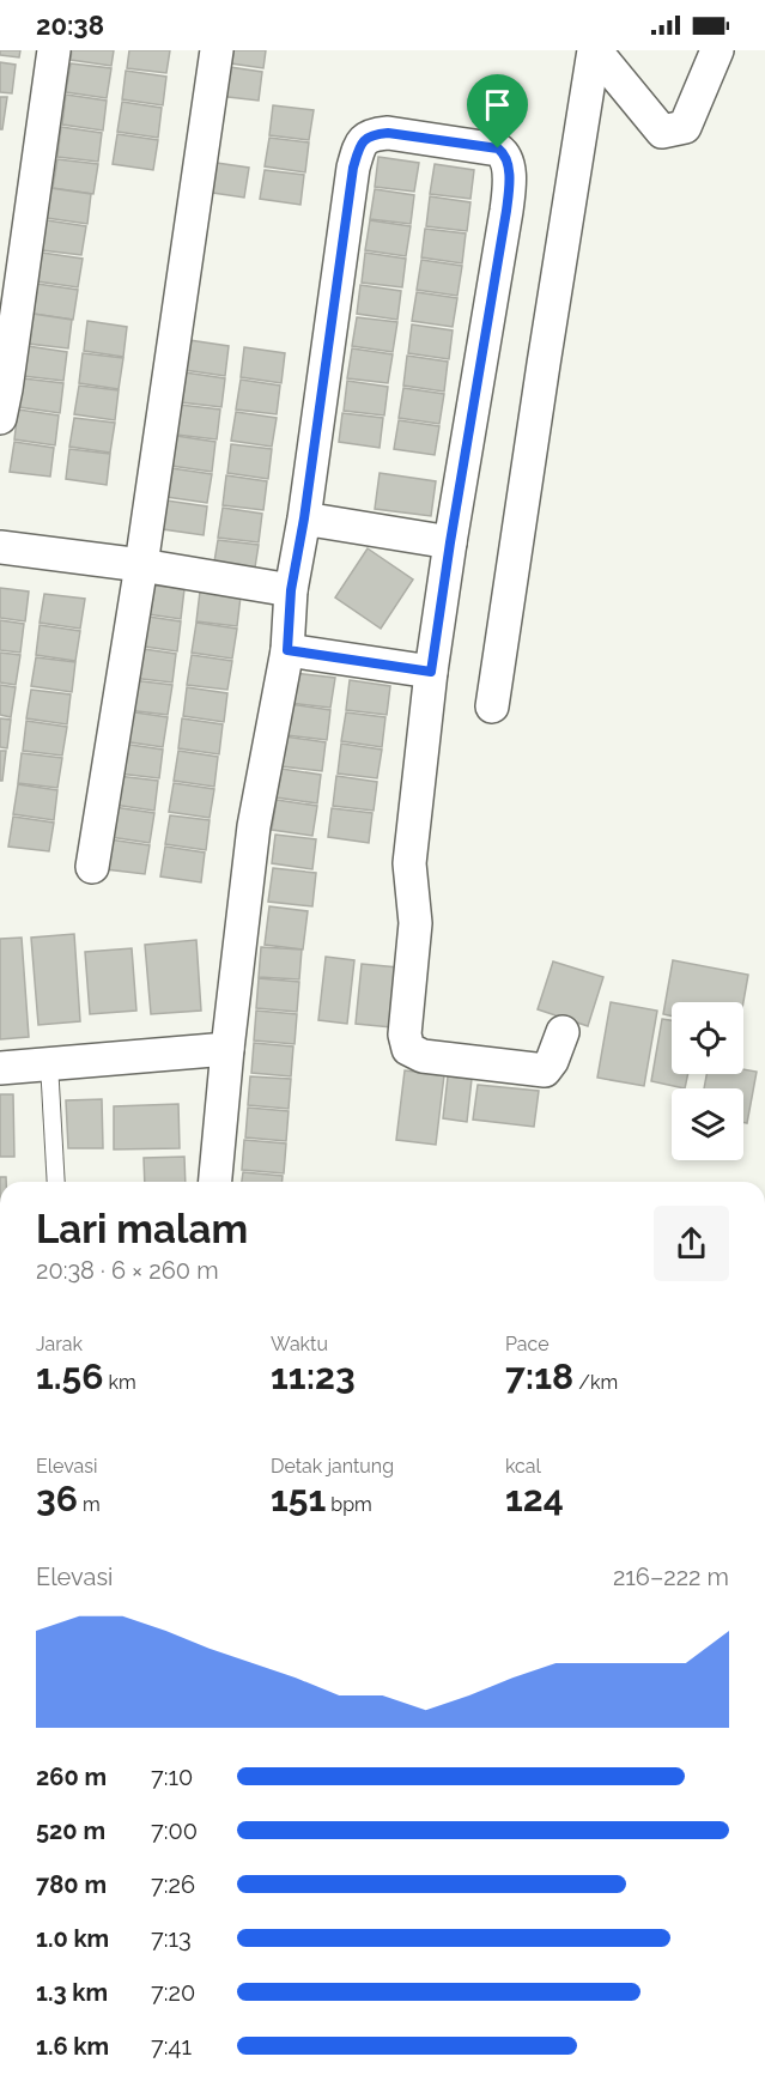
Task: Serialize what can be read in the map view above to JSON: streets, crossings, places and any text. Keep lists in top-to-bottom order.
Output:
{
  "page": {
    "status": "20:38",
    "heading": ["Lari malam", "20:38 · 6 × 260 m"],
    "stats": [
      ["Jarak", "1.56 km"],
      ["Waktu", "11:23"],
      ["Pace", "7:18 /km"],
      ["Elevasi", "36 m"],
      ["Detak jantung", "151 bpm"],
      ["kcal", "124"]
    ],
    "chart": ["Elevasi", "216–222 m"],
    "list": [
      {
        "name": "260 m",
        "note": "7:10"
      },
      {
        "name": "520 m",
        "note": "7:00"
      },
      {
        "name": "780 m",
        "note": "7:26"
      },
      {
        "name": "1.0 km",
        "note": "7:13"
      },
      {
        "name": "1.3 km",
        "note": "7:20"
      },
      {
        "name": "1.6 km",
        "note": "7:41"
      }
    ]
  }
}
